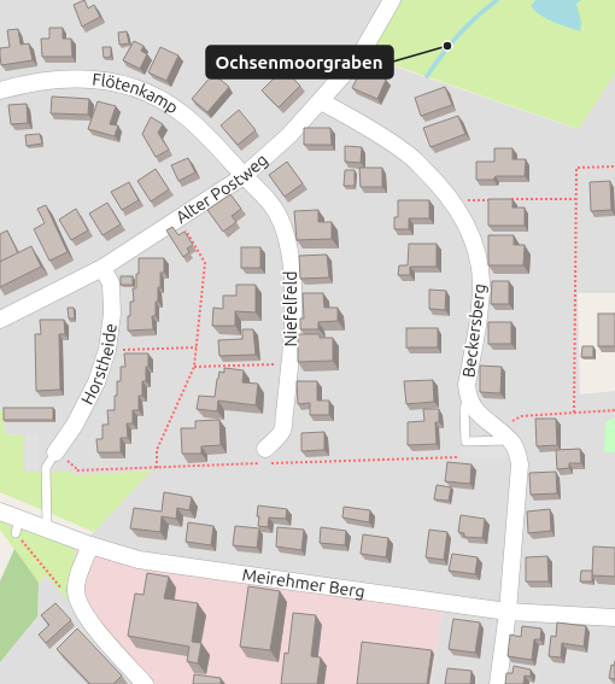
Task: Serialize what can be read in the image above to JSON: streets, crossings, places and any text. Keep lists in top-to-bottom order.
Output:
{
  "streets": {
    "street": [
      "Flötenkamp",
      "Alter Postweg",
      "Niefelfeld",
      "Beckersberg",
      "Horstheide",
      "Meirehmer Berg"
    ]
  },
  "crossings": [
    ["Flötenkamp", "Alter Postweg"],
    ["Flötenkamp", "Niefelfeld"],
    ["Alter Postweg", "Niefelfeld"],
    ["Alter Postweg", "Beckersberg"],
    ["Alter Postweg", "Horstheide"],
    ["Beckersberg", "Meirehmer Berg"]
  ],
  "places": ["Ochsenmoorgraben"]
}
